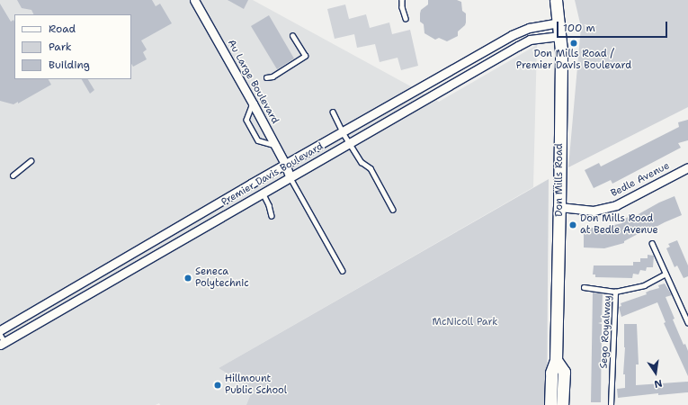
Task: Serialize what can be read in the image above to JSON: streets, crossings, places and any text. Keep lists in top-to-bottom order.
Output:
{
  "streets": {
    "main road": ["Don Mills Road"],
    "street": ["Au Large Boulevard", "Premier Davis Boulevard", "Bedle Avenue"],
    "lane": ["Sego Royalway"]
  },
  "crossings": [
    ["Au Large Boulevard", "Premier Davis Boulevard"],
    ["Premier Davis Boulevard", "Don Mills Road"],
    ["Don Mills Road", "Bedle Avenue"]
  ],
  "parks": ["McNicoll Park"],
  "places": [
    "Don Mills Road / Premier Davis Boulevard",
    "Don Mills Road at Bedle Avenue",
    "Seneca Polytechnic",
    "Hillmount Public School"
  ],
  "legend": ["Road", "Park", "Building"],
  "scale_bar": "100 m",
  "north": "bottom"
}
